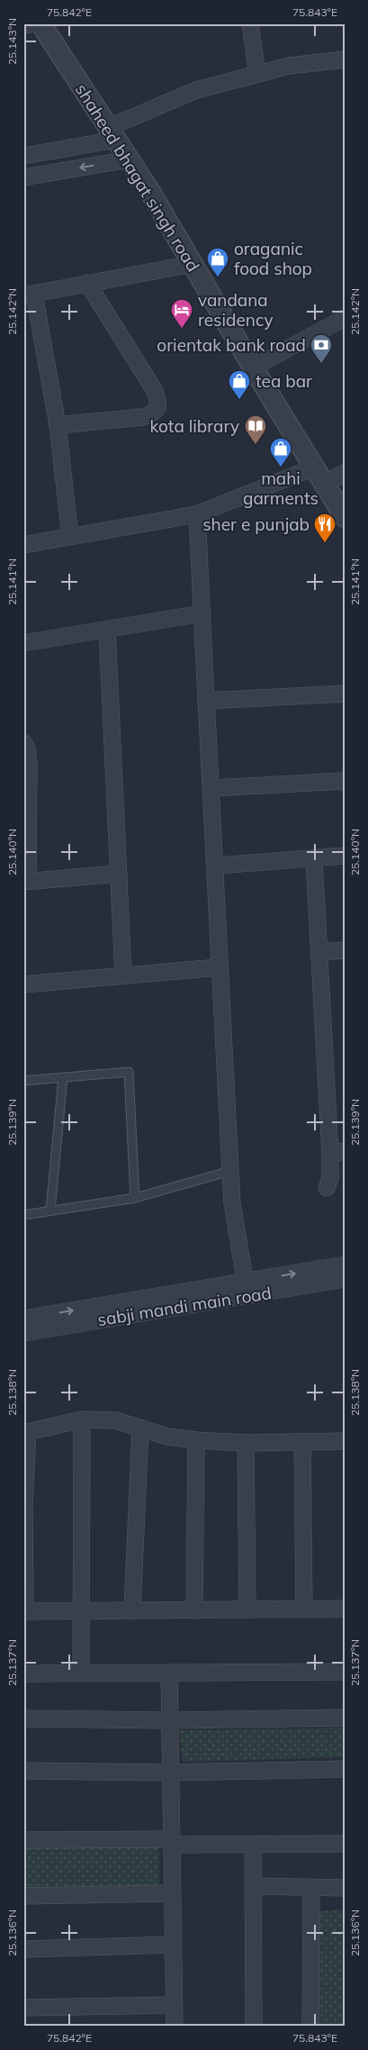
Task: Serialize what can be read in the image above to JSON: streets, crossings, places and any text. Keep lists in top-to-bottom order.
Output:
{
  "streets": {
    "street": ["shaheed bhagat singh road", "sabji mandi main road"]
  },
  "places": {
    "shop": ["oraganic food shop", "tea bar", "mahi garments"],
    "hotel": ["vandana residency"],
    "bank": ["orientak bank road"],
    "library": ["kota library"],
    "restaurant": ["sher e punjab"]
  },
  "coordinates": [
    "75.842°E",
    "75.843°E",
    "25.143°N",
    "25.142°N",
    "25.141°N",
    "25.140°N",
    "25.139°N",
    "25.138°N",
    "25.137°N",
    "25.136°N"
  ]
}
